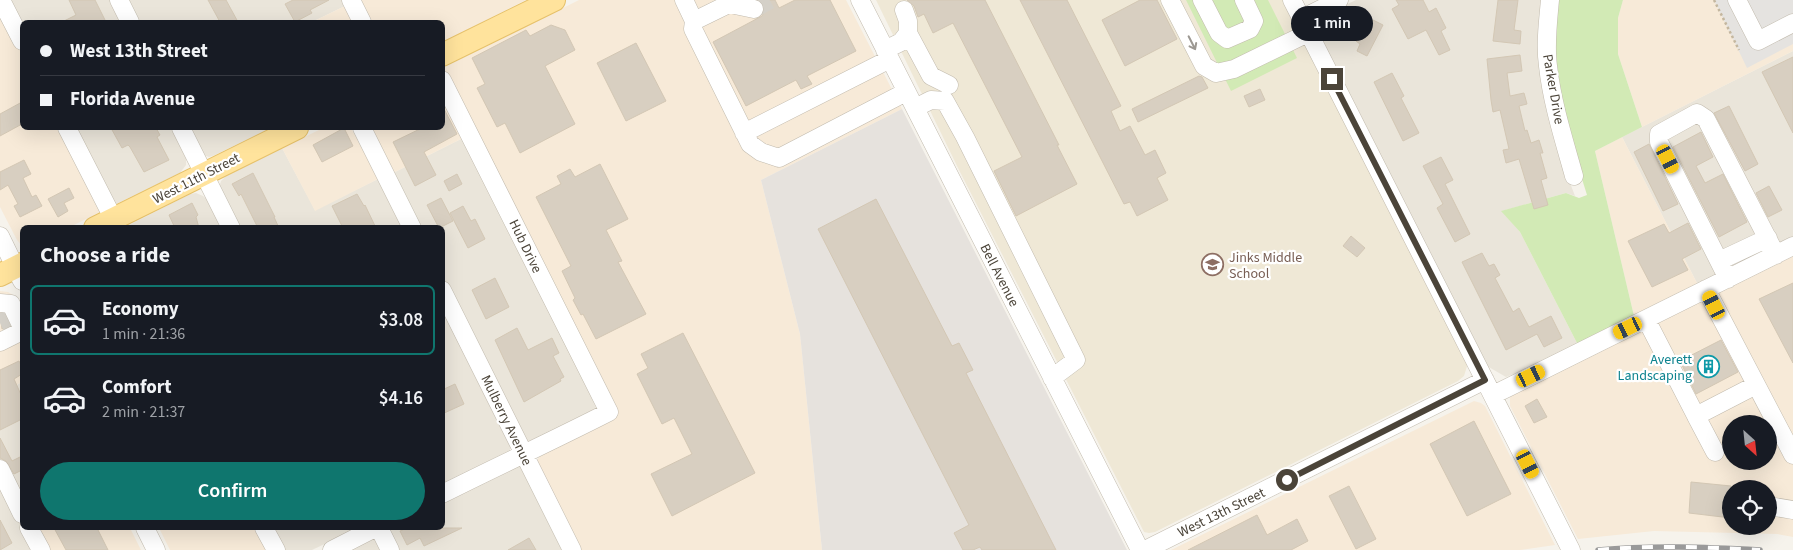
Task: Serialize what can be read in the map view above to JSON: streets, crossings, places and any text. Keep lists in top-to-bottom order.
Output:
{
  "streets": {
    "main road": ["West 11th Street"],
    "street": [
      "Parker Drive",
      "Hub Drive",
      "Bell Avenue",
      "Mulberry Avenue",
      "West 13th Street"
    ]
  },
  "crossings": [
    ["Hub Drive", "Mulberry Avenue"]
  ],
  "places": {
    "school or university": ["Jinks Middle School"],
    "building": ["Averett Landscaping"]
  },
  "north": "bottom right",
  "page": {
    "bubble": "1 min",
    "banner": ["West 13th Street", "Florida Avenue"],
    "heading": "Choose a ride",
    "list": [
      {
        "name": "Economy",
        "note": "1 min · 21:36",
        "value": "$3.08"
      },
      {
        "name": "Comfort",
        "note": "2 min · 21:37",
        "value": "$4.16"
      }
    ],
    "buttons": "Confirm"
  }
}
